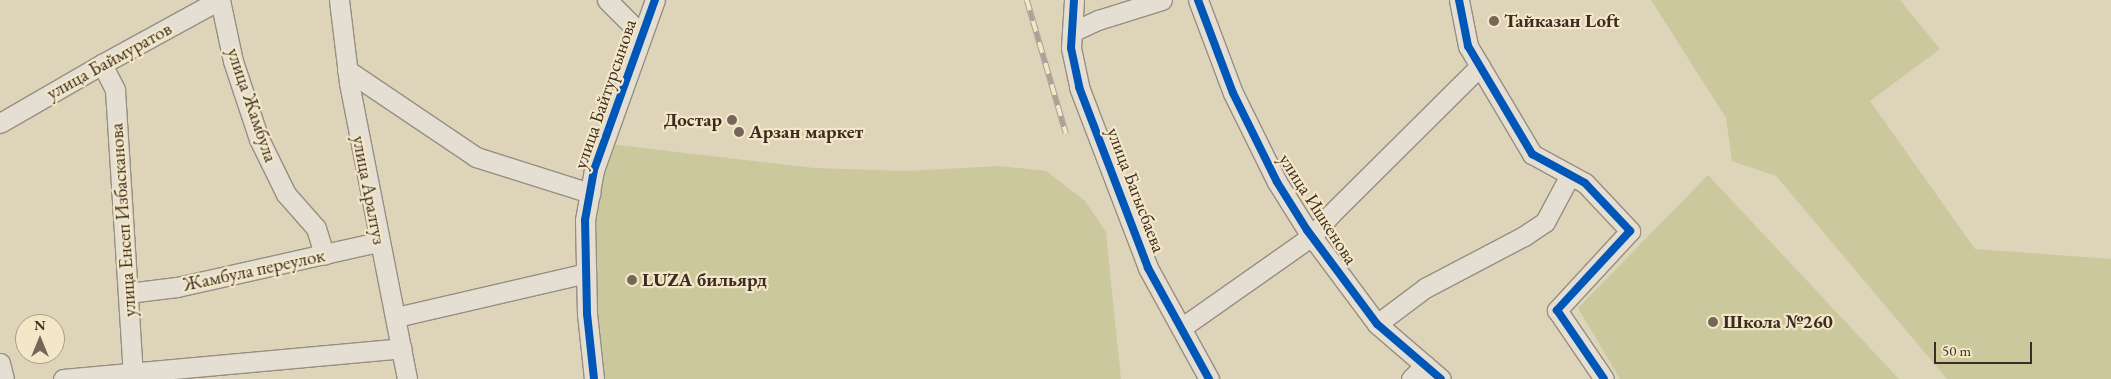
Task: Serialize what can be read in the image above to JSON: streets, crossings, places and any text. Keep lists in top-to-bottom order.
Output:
{
  "streets": {
    "street": [
      "улица Баймуратов",
      "улица Байтурсынова",
      "улица Жамбула",
      "улица Аралтуз",
      "улица Багысбаева",
      "улица Ишкенова",
      "улица Енсеп Избасканова",
      "Жамбула переулок"
    ]
  },
  "crossings": [
    ["улица Баймуратов", "улица Жамбула"],
    ["улица Баймуратов", "улица Енсеп Избасканова"],
    ["улица Жамбула", "Жамбула переулок"],
    ["улица Аралтуз", "Жамбула переулок"],
    ["улица Енсеп Избасканова", "Жамбула переулок"]
  ],
  "places": [
    "Тайказан Loft",
    "Достар",
    "Арзан маркет",
    "LUZA бильярд",
    "Школа №260"
  ],
  "scale_bar": "50 m",
  "north": "top"
}
